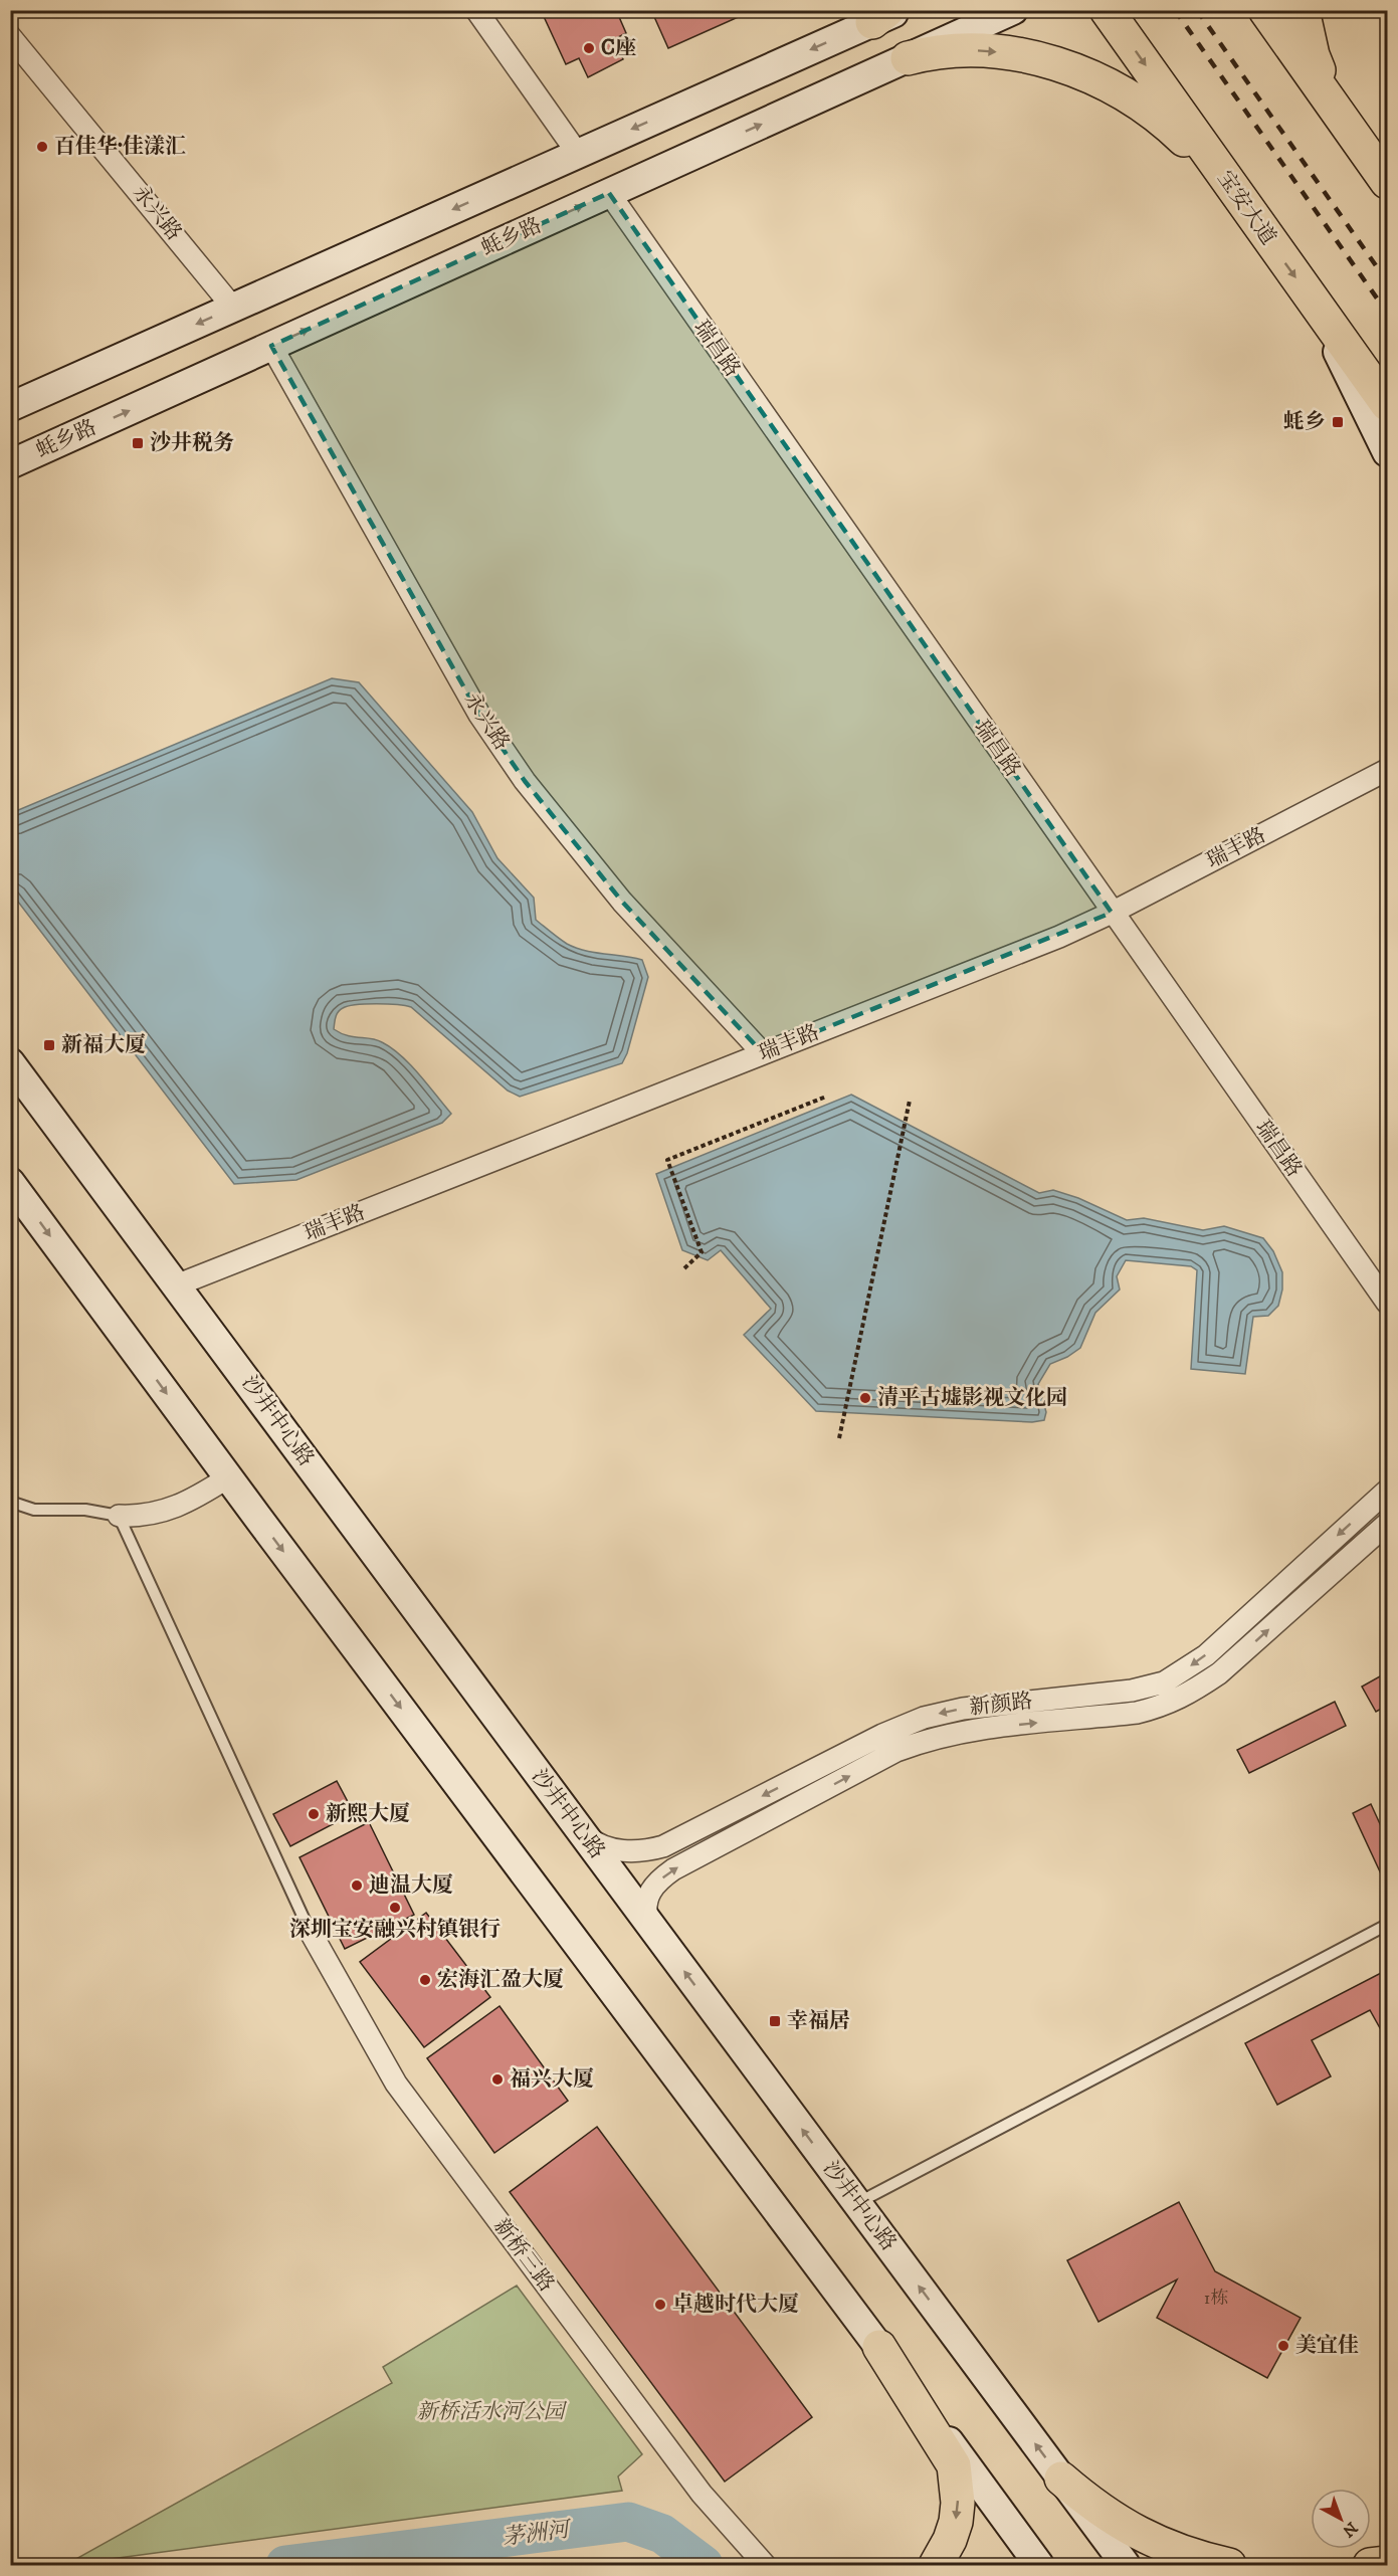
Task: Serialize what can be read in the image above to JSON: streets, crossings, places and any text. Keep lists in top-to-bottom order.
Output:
{
  "streets": {
    "main road": ["宝安大道"],
    "street": [
      "永兴路",
      "蚝乡路",
      "瑞昌路",
      "瑞丰路",
      "沙井中心路",
      "新颜路",
      "新桥三路"
    ]
  },
  "crossings": [
    ["永兴路", "蚝乡路"],
    ["永兴路", "瑞丰路"],
    ["蚝乡路", "瑞昌路"],
    ["瑞昌路", "瑞丰路"],
    ["瑞丰路", "沙井中心路"],
    ["沙井中心路", "新颜路"]
  ],
  "water": ["茅洲河"],
  "parks": ["新桥活水河公园"],
  "places": {
    "other": [
      "C座",
      "百佳华·佳漾汇",
      "清平古墟影视文化园",
      "新熙大厦",
      "迪温大厦",
      "深圳宝安融兴村镇银行",
      "宏海汇盈大厦",
      "福兴大厦",
      "卓越时代大厦",
      "美宜佳"
    ],
    "transit": [
      "蚝乡",
      "沙井税务",
      "新福大厦",
      "幸福居"
    ]
  },
  "house_numbers": ["1栋"],
  "north": "bottom right"
}
